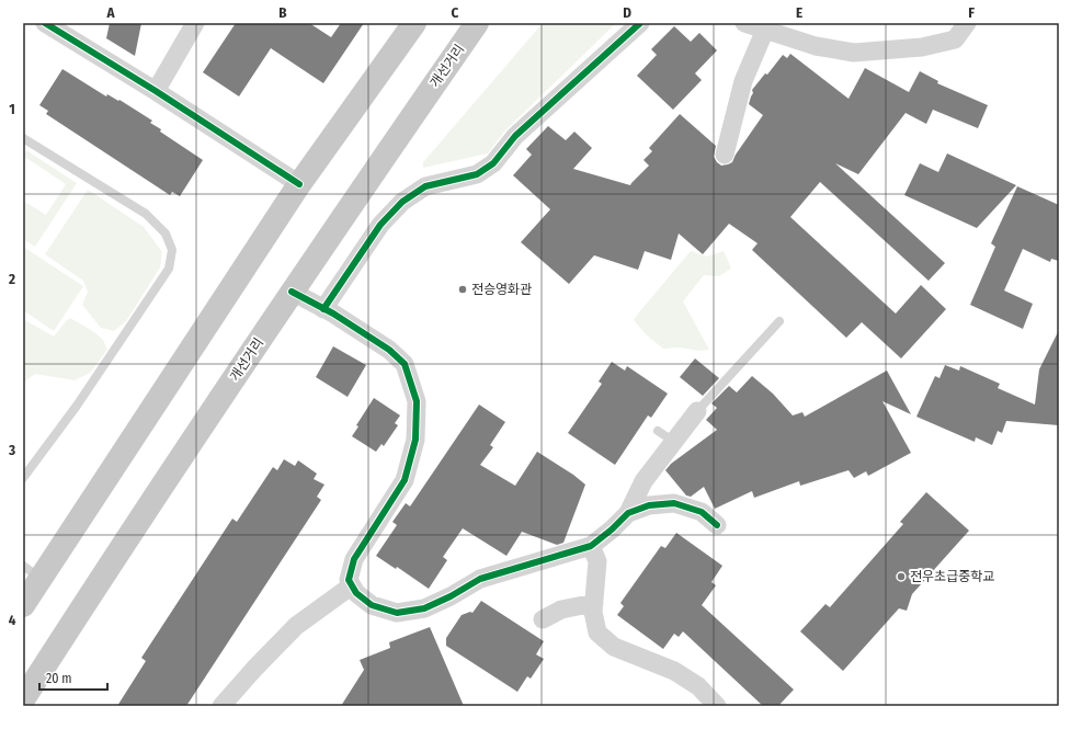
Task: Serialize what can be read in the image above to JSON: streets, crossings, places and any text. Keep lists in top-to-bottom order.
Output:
{
  "streets": {
    "main road": ["개선거리"]
  },
  "places": ["전승영화관", "전우초급중학교"],
  "scale_bar": "20 m",
  "grid": {
    "columns": [
      "A",
      "B",
      "C",
      "D",
      "E",
      "F"
    ],
    "rows": [
      "1",
      "2",
      "3",
      "4"
    ]
  }
}
